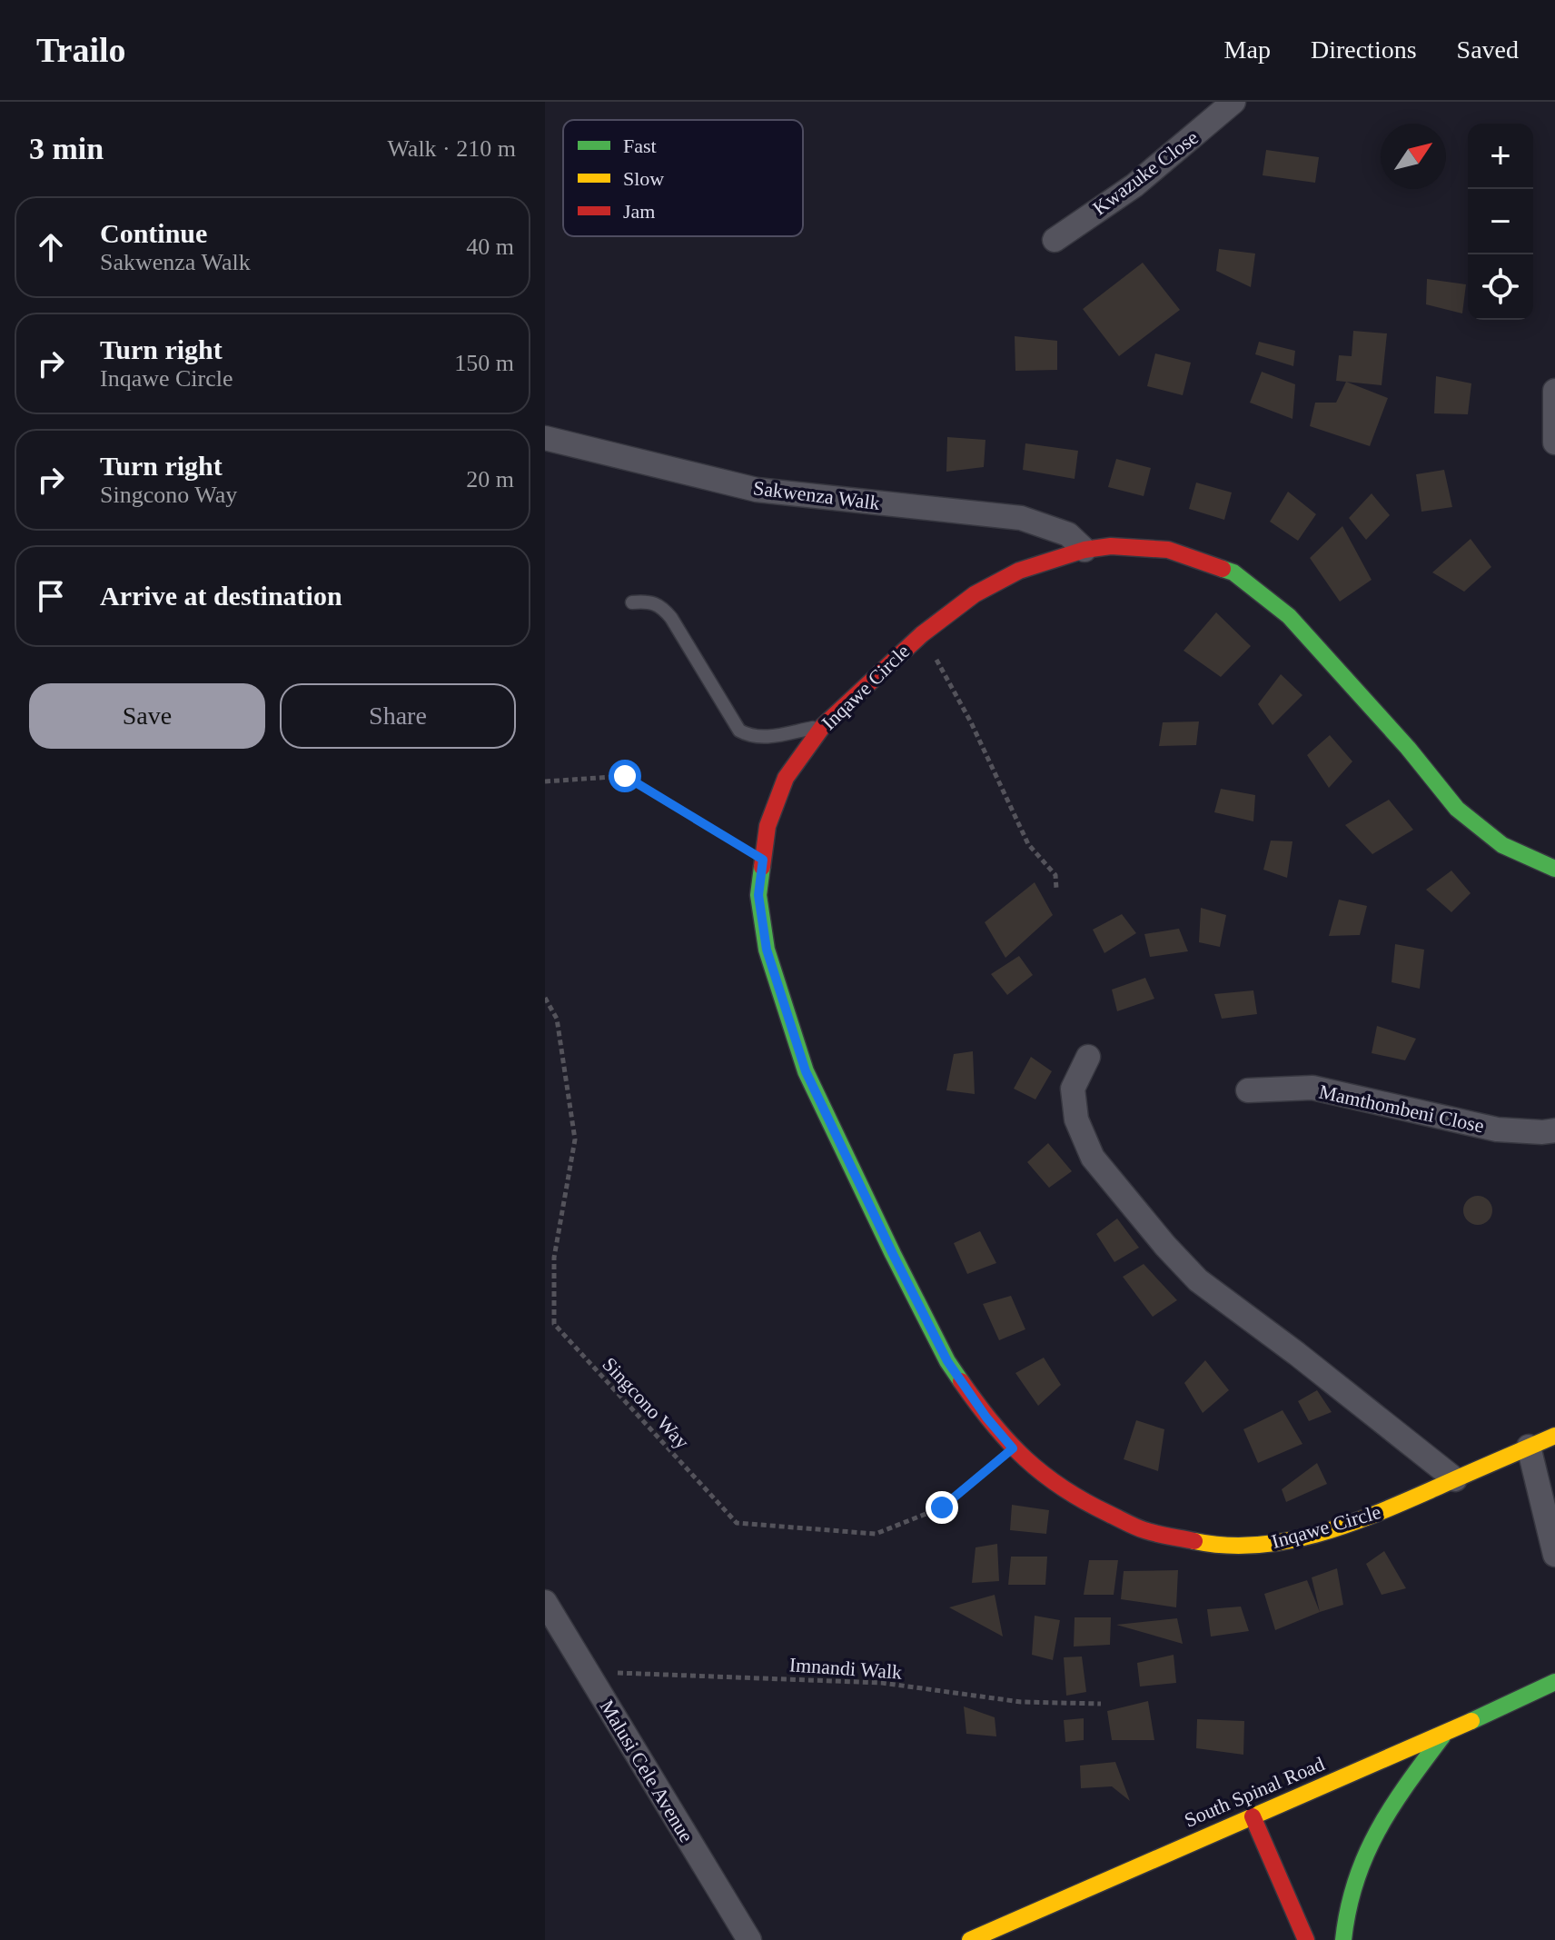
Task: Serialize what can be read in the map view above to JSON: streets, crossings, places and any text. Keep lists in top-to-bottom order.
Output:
{
  "streets": {
    "street": [
      "Kwazuke Close",
      "Sakwenza Walk",
      "Inqawe Circle",
      "Mamthombeni Close",
      "Malusi Cele Avenue",
      "South Spinal Road"
    ],
    "path": ["Singcono Way", "Imnandi Walk"]
  },
  "crossings": [
    ["Sakwenza Walk", "Inqawe Circle"],
    ["Inqawe Circle", "Singcono Way"],
    ["Imnandi Walk", "Malusi Cele Avenue"]
  ],
  "legend": ["Fast", "Slow", "Jam"],
  "north": "top right",
  "page": {
    "header": "Trailo",
    "nav": ["Map", "Directions", "Saved"],
    "heading": ["3 min", "Walk · 210 m"],
    "map_buttons": ["+", "−"],
    "list": [
      ["Continue", "Sakwenza Walk", "40 m"],
      ["Turn right", "Inqawe Circle", "150 m"],
      ["Turn right", "Singcono Way", "20 m"],
      "Arrive at destination"
    ],
    "buttons": ["Save", "Share"]
  }
}
